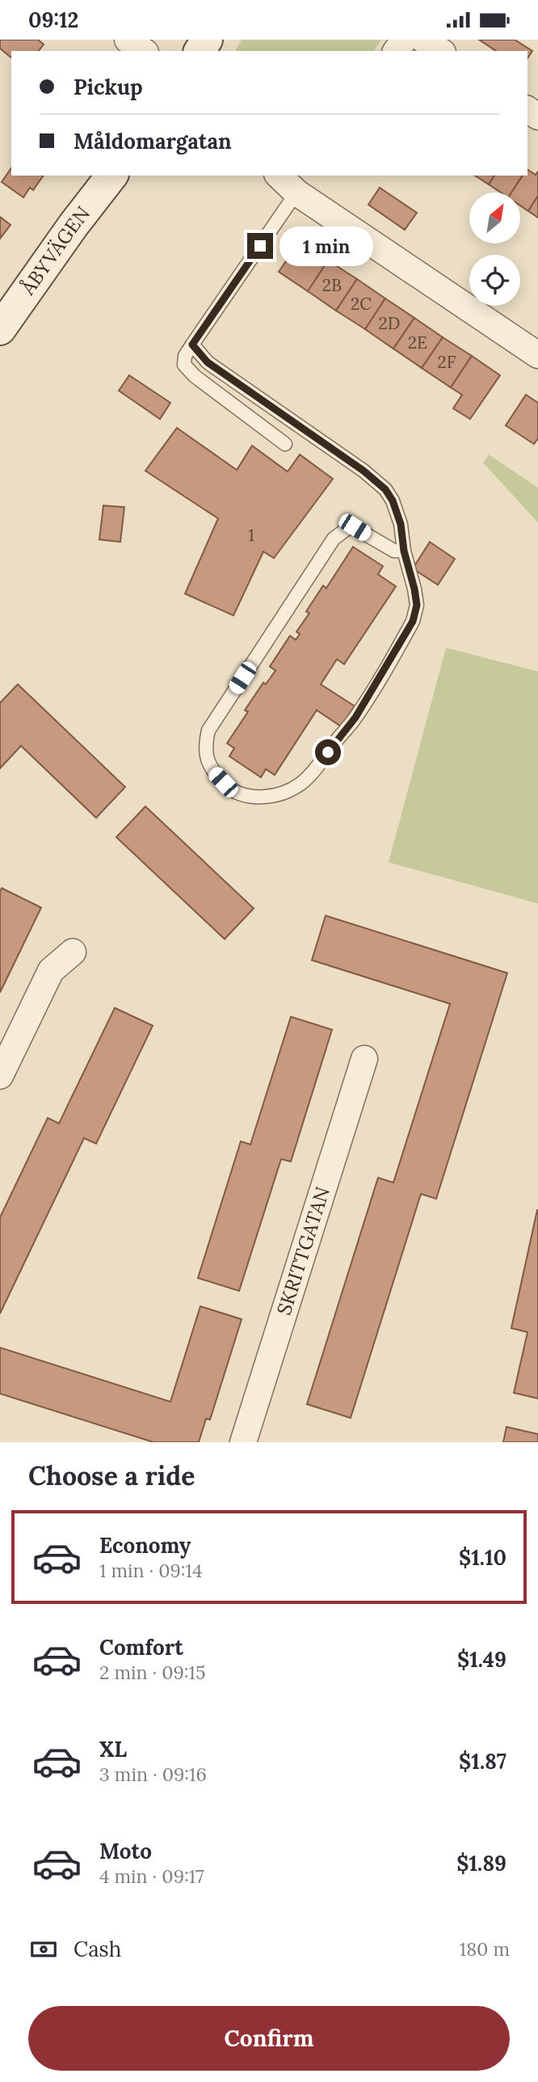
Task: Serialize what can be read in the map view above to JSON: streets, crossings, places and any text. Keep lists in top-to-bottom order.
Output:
{
  "streets": {
    "street": ["ÅBYVÄGEN", "SKRITTGATAN"]
  },
  "house_numbers": [
    "2B",
    "2C",
    "2D",
    "2E",
    "2F",
    "1"
  ],
  "north": "top right",
  "page": {
    "status": "09:12",
    "banner": ["Pickup", "Måldomargatan"],
    "bubble": "1 min",
    "heading": "Choose a ride",
    "list": [
      {
        "name": "Economy",
        "note": "1 min · 09:14",
        "value": "$1.10"
      },
      {
        "name": "Comfort",
        "note": "2 min · 09:15",
        "value": "$1.49"
      },
      {
        "name": "XL",
        "note": "3 min · 09:16",
        "value": "$1.87"
      },
      {
        "name": "Moto",
        "note": "4 min · 09:17",
        "value": "$1.89"
      }
    ],
    "pay": ["Cash", "180 m"],
    "buttons": "Confirm"
  }
}
